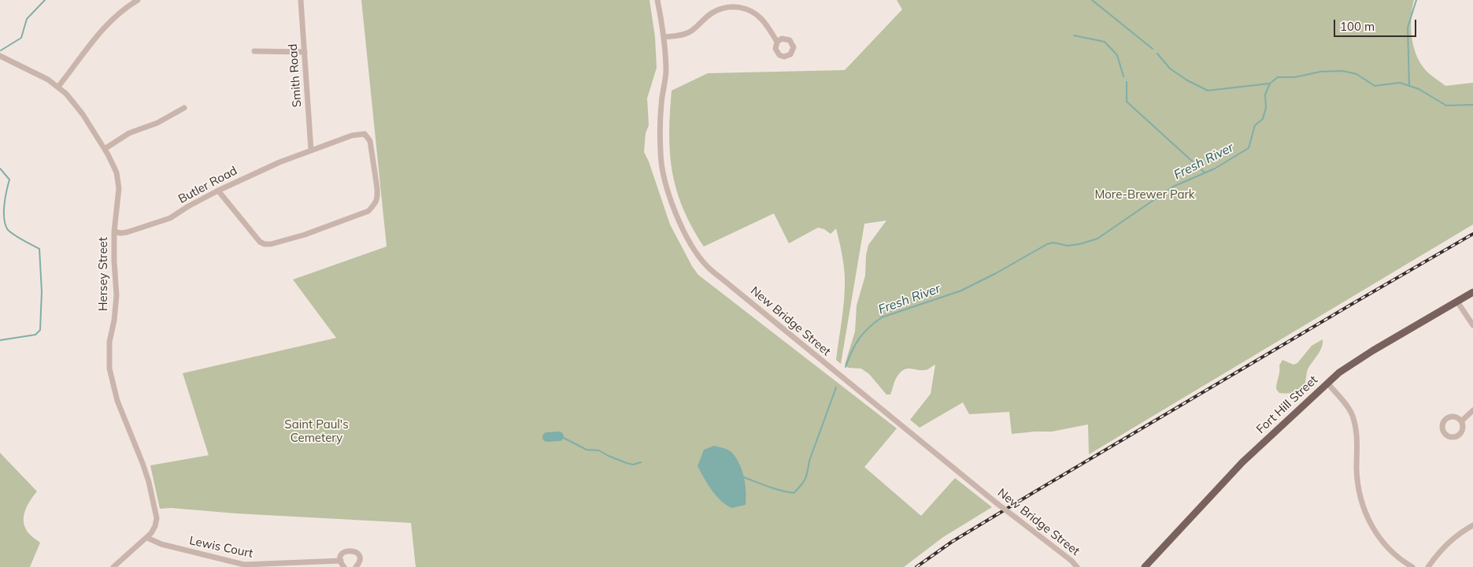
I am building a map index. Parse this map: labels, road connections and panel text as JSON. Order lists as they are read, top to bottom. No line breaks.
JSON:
{"streets":{"main road":["Fort Hill Street"],"street":["Smith Road","Butler Road","Hersey Street","New Bridge Street","Lewis Court"]},"crossings":[["Smith Road","Butler Road"],["Butler Road","Hersey Street"],["Hersey Street","Lewis Court"]],"water":["Fresh River"],"parks":["More-Brewer Park","Saint Paul's Cemetery"],"scale_bar":"100 m"}
